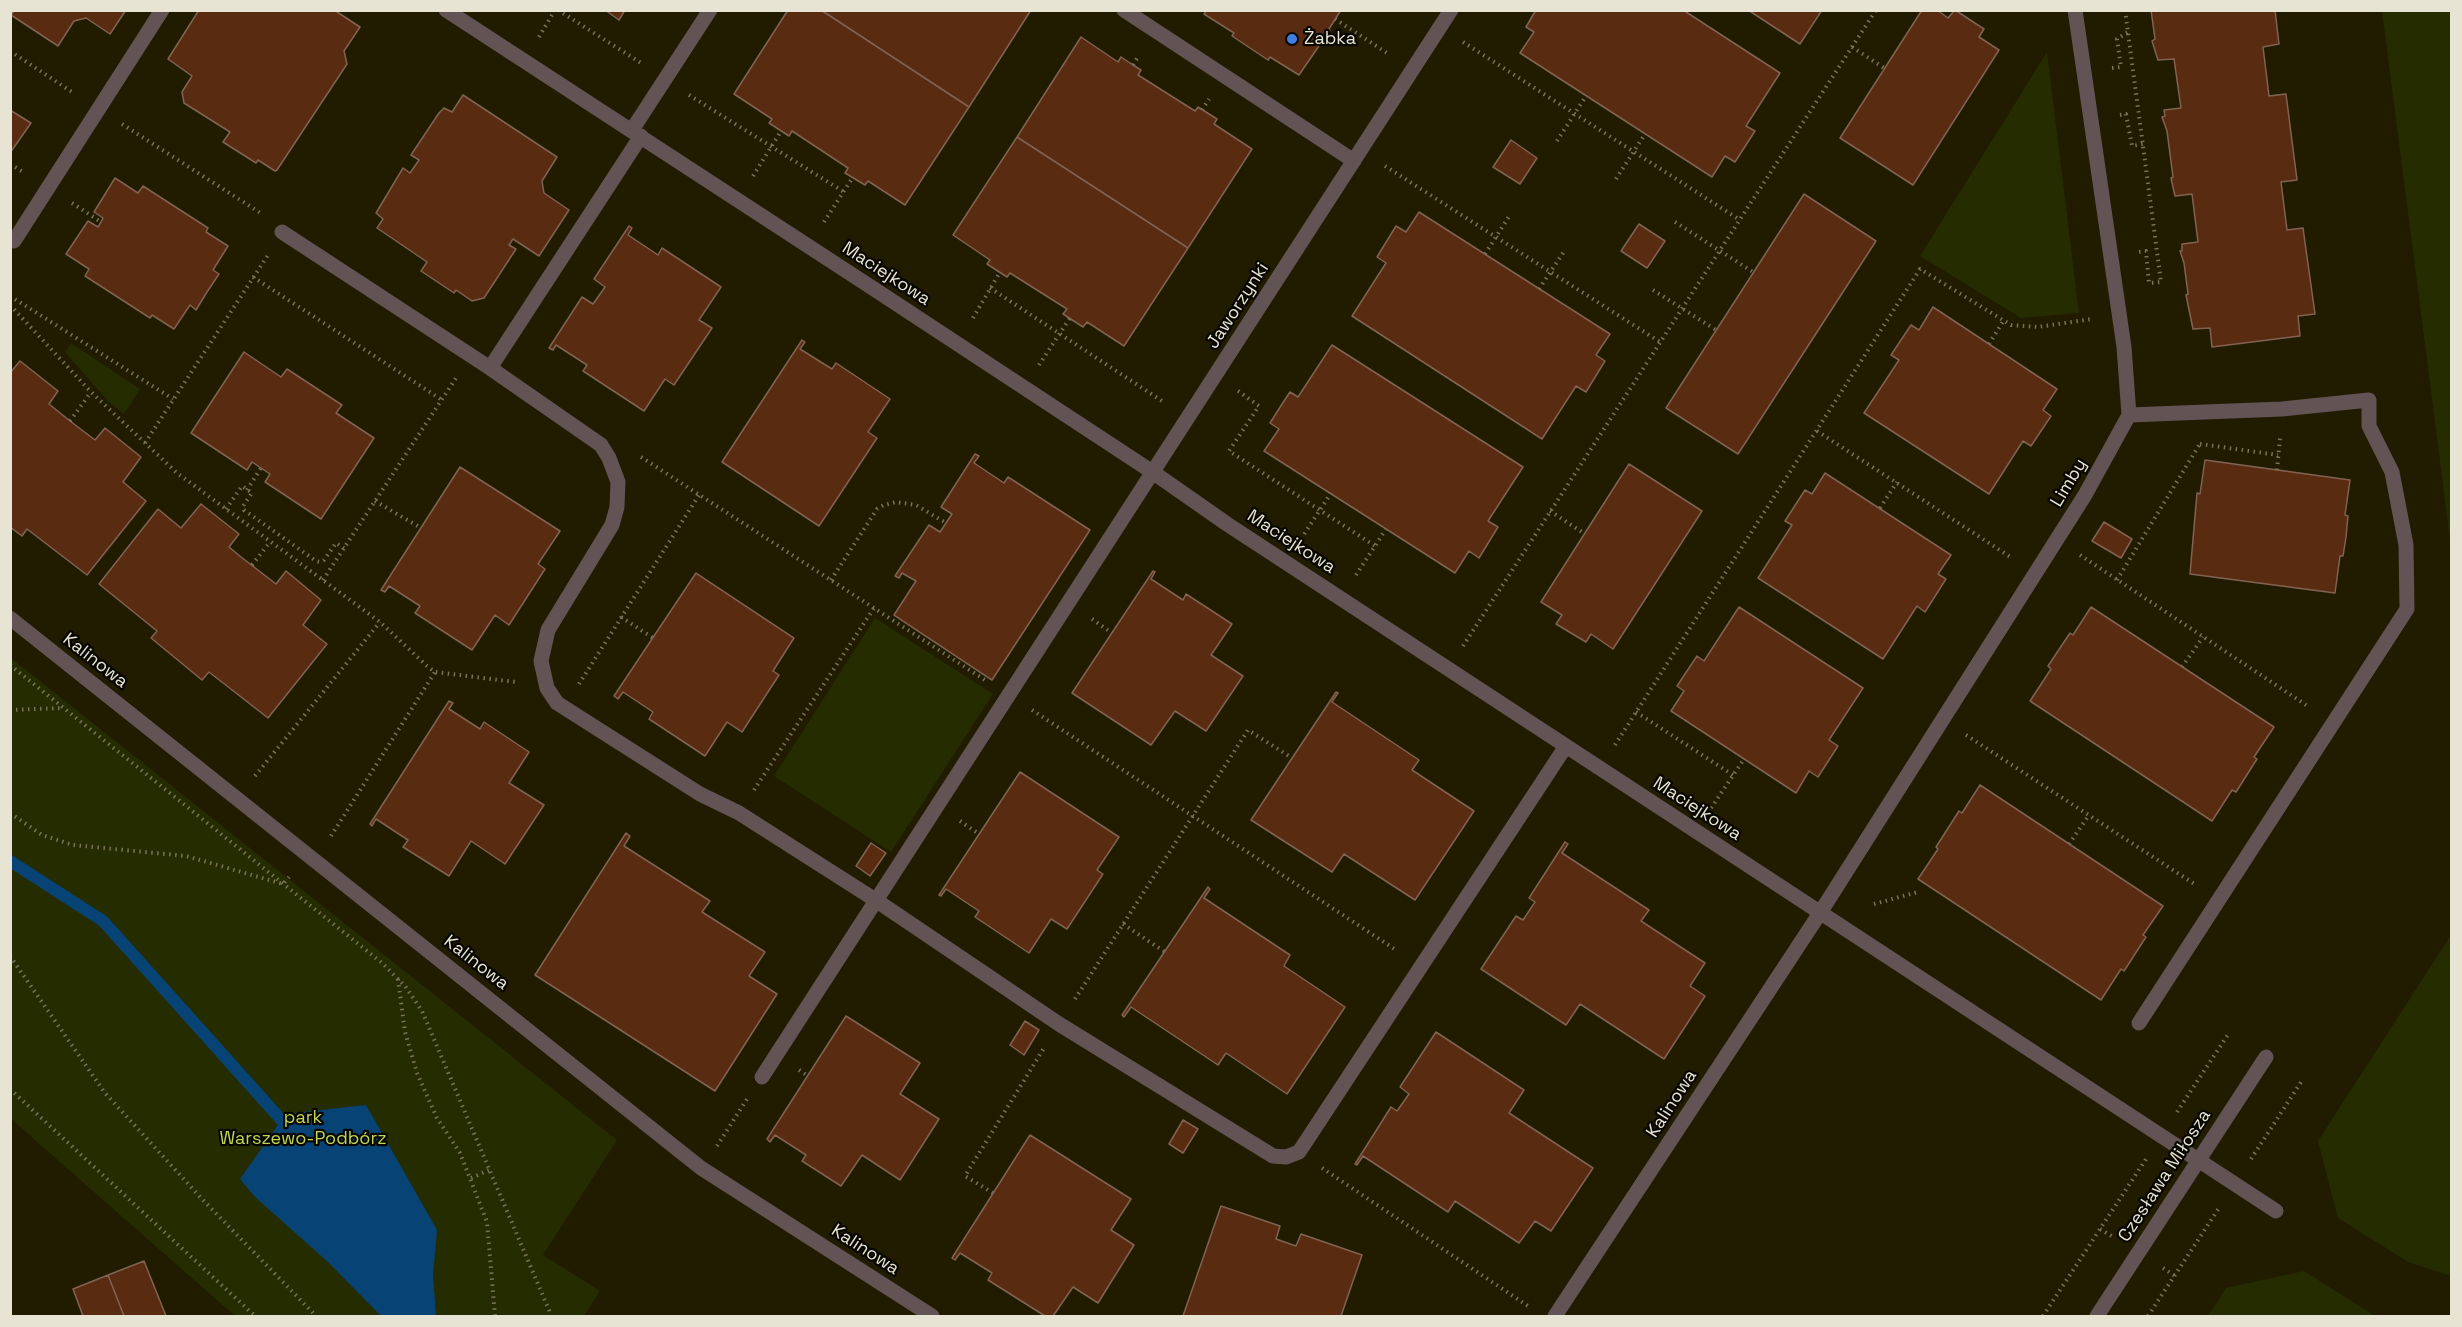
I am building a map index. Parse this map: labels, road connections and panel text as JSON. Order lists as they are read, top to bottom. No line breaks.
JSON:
{"streets":{"street":["Maciejkowa","Jaworzynki","Limby","Kalinowa","Czesława Miłosza"]},"crossings":[["Maciejkowa","Jaworzynki"],["Maciejkowa","Limby"],["Maciejkowa","Kalinowa"],["Maciejkowa","Czesława Miłosza"],["Limby","Kalinowa"]],"parks":["park Warszewo-Podbórz"],"places":["Żabka"]}
